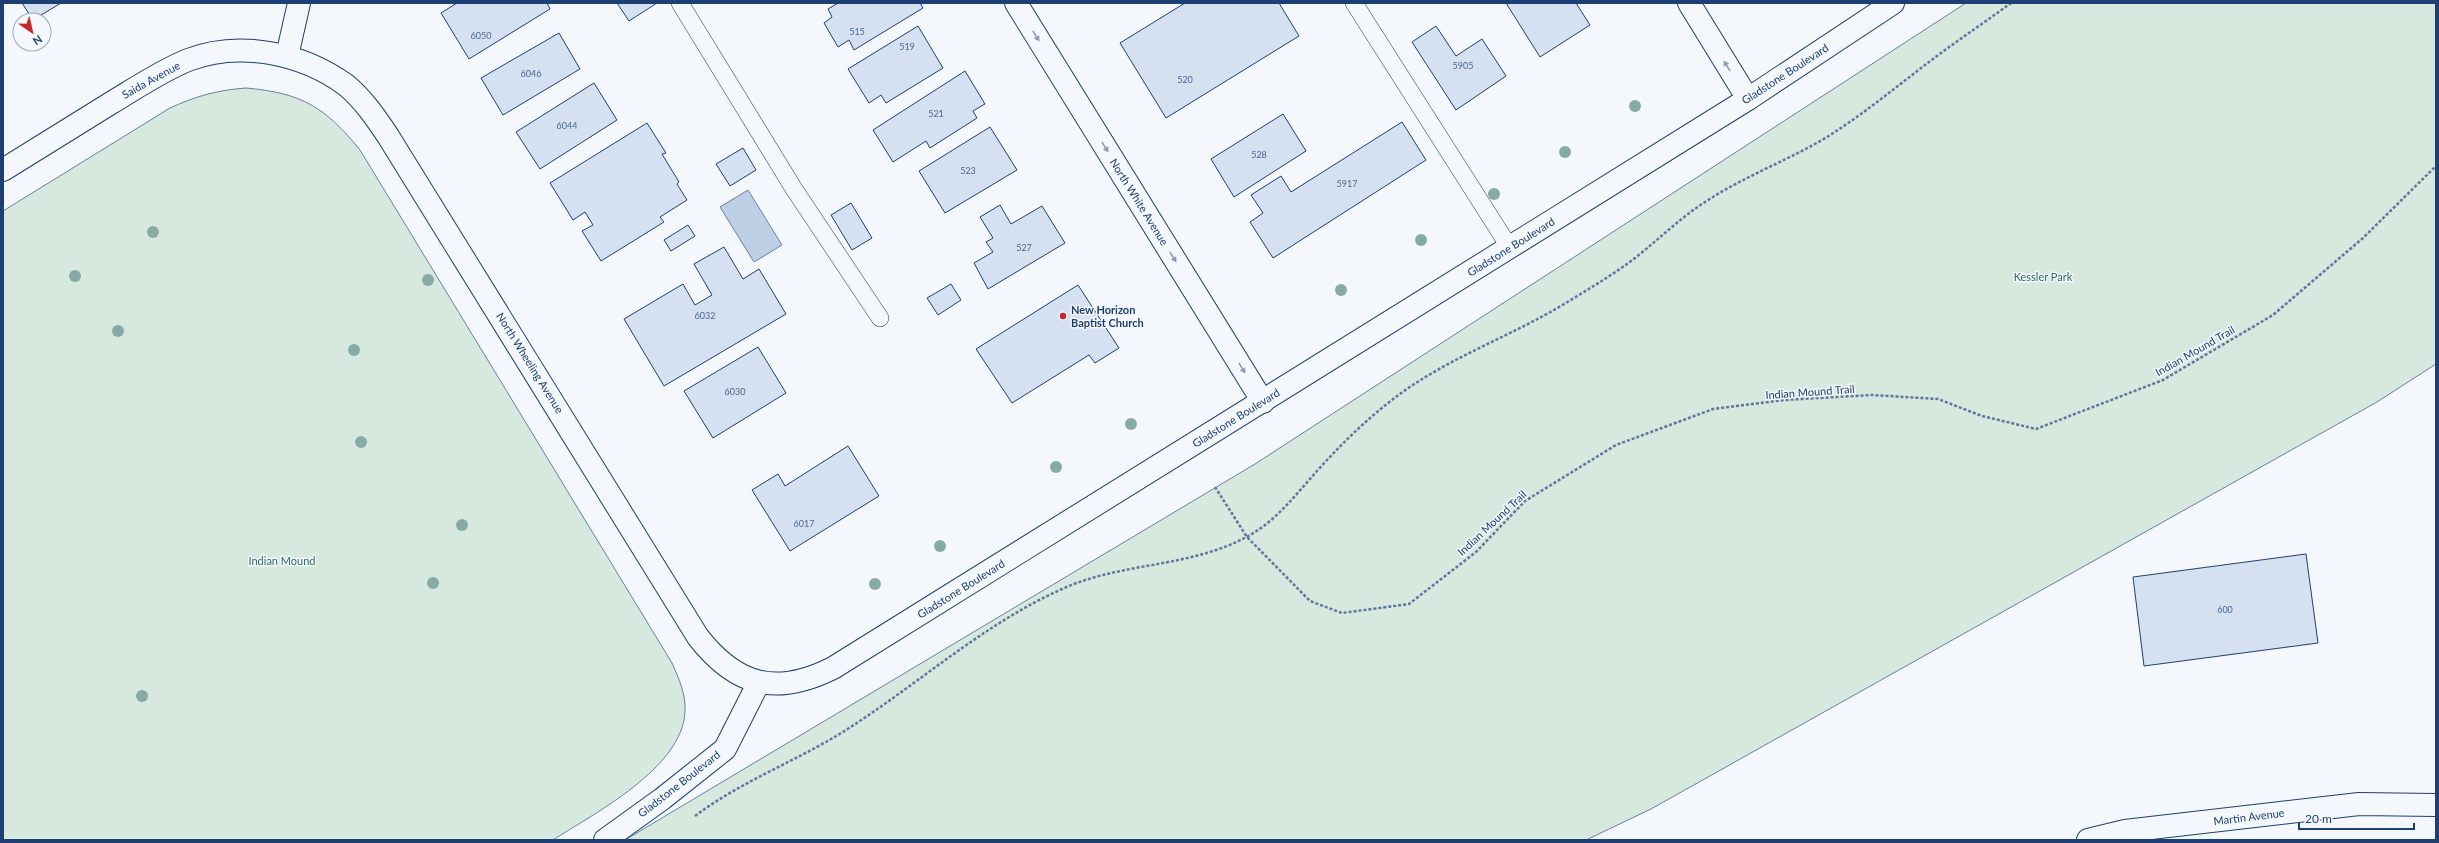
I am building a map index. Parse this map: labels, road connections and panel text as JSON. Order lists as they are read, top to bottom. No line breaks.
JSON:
{"streets":{"street":["Gladstone Boulevard","Saida Avenue","North White Avenue","North Wheeling Avenue","Martin Avenue"],"path":["Indian Mound Trail"]},"crossings":[["Gladstone Boulevard","North White Avenue"],["Gladstone Boulevard","North Wheeling Avenue"],["Saida Avenue","North Wheeling Avenue"]],"one_way":["North White Avenue"],"parks":["Kessler Park","Indian Mound"],"places":["New Horizon Baptist Church"],"house_numbers":["515","6050","519","5905","6046","520","521","6044","528","523","5917","527","6032","6030","6017","600"],"scale_bar":"20 m","north":"bottom right"}
